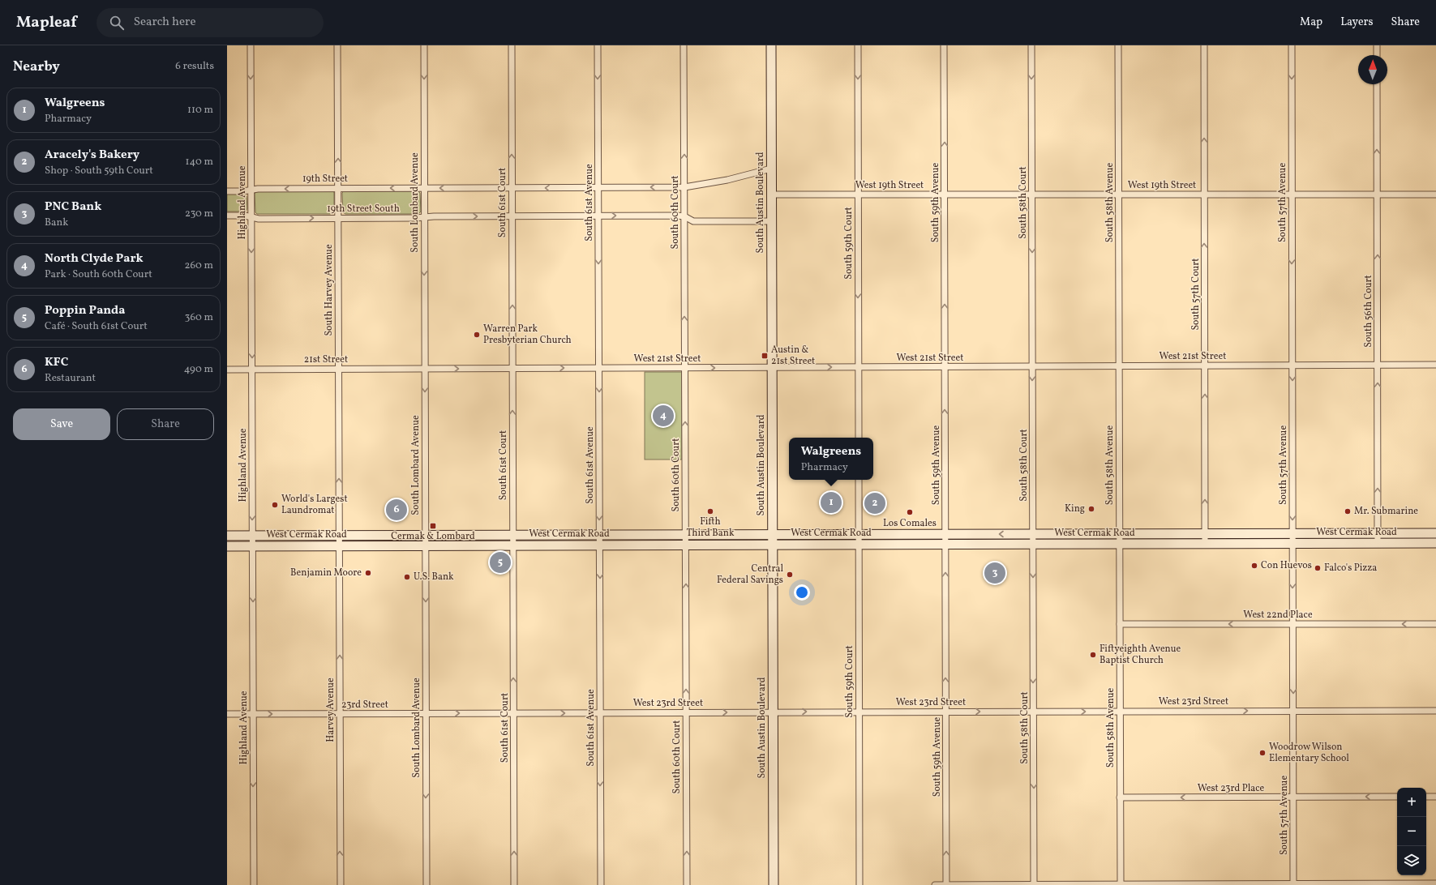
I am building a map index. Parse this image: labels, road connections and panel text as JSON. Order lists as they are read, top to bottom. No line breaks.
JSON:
{"streets":{"main road":["South Austin Boulevard","West Cermak Road"],"street":["19th Street","West 19th Street","Highland Avenue","South Lombard Avenue","South 61st Court","South 61st Avenue","South 59th Avenue","South 58th Court","South 58th Avenue","South 57th Avenue","19th Street South","South 60th Court","South 59th Court","South Harvey Avenue","South 57th Court","South 56th Court","West 21st Street","21st Street","West 22nd Place","West 23rd Street","23rd Street","Harvey Avenue","West 23rd Place"]},"crossings":[["19th Street","Highland Avenue"],["19th Street","South Lombard Avenue"],["19th Street","South Harvey Avenue"],["West 19th Street","South Austin Boulevard"],["West 19th Street","South 59th Avenue"],["West 19th Street","South 58th Court"],["West 19th Street","South 58th Avenue"],["West 19th Street","South 57th Avenue"],["West 19th Street","South 59th Court"],["West 19th Street","South 57th Court"],["West 19th Street","South 56th Court"],["Highland Avenue","19th Street South"],["Highland Avenue","21st Street"],["Highland Avenue","West Cermak Road"],["Highland Avenue","23rd Street"],["South Lombard Avenue","19th Street South"],["South Lombard Avenue","West 21st Street"],["South Lombard Avenue","21st Street"],["South Lombard Avenue","West Cermak Road"],["South Lombard Avenue","West 23rd Street"],["South Lombard Avenue","23rd Street"],["South 61st Court","19th Street South"],["South 61st Court","West 21st Street"],["South 61st Court","West Cermak Road"],["South 61st Court","West 23rd Street"],["South 61st Avenue","19th Street South"],["South 61st Avenue","West 21st Street"],["South 61st Avenue","West Cermak Road"],["South 61st Avenue","West 23rd Street"],["South Austin Boulevard","19th Street South"],["South Austin Boulevard","West 21st Street"],["South Austin Boulevard","West Cermak Road"],["South Austin Boulevard","West 23rd Street"],["South 59th Avenue","West 21st Street"],["South 59th Avenue","West Cermak Road"],["South 59th Avenue","West 23rd Street"],["South 58th Court","West 21st Street"],["South 58th Court","West Cermak Road"],["South 58th Court","West 23rd Street"],["South 58th Avenue","West 21st Street"],["South 58th Avenue","West Cermak Road"],["South 58th Avenue","West 22nd Place"],["South 58th Avenue","West 23rd Street"],["South 58th Avenue","West 23rd Place"],["South 57th Avenue","West 21st Street"],["South 57th Avenue","West Cermak Road"],["South 57th Avenue","West 22nd Place"],["South 57th Avenue","West 23rd Street"],["South 57th Avenue","West 23rd Place"],["19th Street South","South 60th Court"],["19th Street South","South Harvey Avenue"],["South 60th Court","West 21st Street"],["South 60th Court","West Cermak Road"],["South 60th Court","West 23rd Street"],["South 59th Court","West 21st Street"],["South 59th Court","West Cermak Road"],["South 59th Court","West 23rd Street"],["South Harvey Avenue","21st Street"],["South Harvey Avenue","West Cermak Road"],["South Harvey Avenue","Harvey Avenue"],["South 57th Court","West 21st Street"],["South 57th Court","West Cermak Road"],["South 56th Court","West 21st Street"],["South 56th Court","West Cermak Road"],["West 21st Street","21st Street"],["West Cermak Road","Harvey Avenue"],["West 23rd Street","23rd Street"],["23rd Street","Harvey Avenue"]],"one_way":["19th Street","Highland Avenue","South Lombard Avenue","South 61st Court","South 61st Avenue","South 59th Avenue","South 58th Court","South 57th Avenue","South 60th Court","South 59th Court","South Harvey Avenue","South 57th Court","South 56th Court","West 22nd Place","West 23rd Street","23rd Street","Harvey Avenue","West 23rd Place"],"places":{"other":["Warren Park Presbyterian Church","World's Largest Laundromat","King","Fifth Third Bank","Mr. Submarine","Los Comales","Con Huevos","Falco's Pizza","Benjamin Moore","Central Federal Savings","U.S. Bank","Fiftyeighth Avenue Baptist Church","Woodrow Wilson Elementary School"],"transit":["Austin & 21st Street","Cermak & Lombard"]},"north":"top","page":{"header":"Mapleaf","search":"Search here","nav":["Map","Layers","Share"],"heading":["Nearby","6 results"],"list":[{"mark":"1","name":"Walgreens","note":"Pharmacy","value":"110 m"},{"mark":"2","name":"Aracely's Bakery","note":"Shop · South 59th Court","value":"140 m"},{"mark":"3","name":"PNC Bank","note":"Bank","value":"230 m"},{"mark":"4","name":"North Clyde Park","note":"Park · South 60th Court","value":"260 m"},{"mark":"5","name":"Poppin Panda","note":"Café · South 61st Court","value":"360 m"},{"mark":"6","name":"KFC","note":"Restaurant","value":"490 m"}],"buttons":["Save","Share"],"pins":["4","1","2","6","5","3"],"popup":["Walgreens","Pharmacy"],"map_buttons":["+","−"]}}
